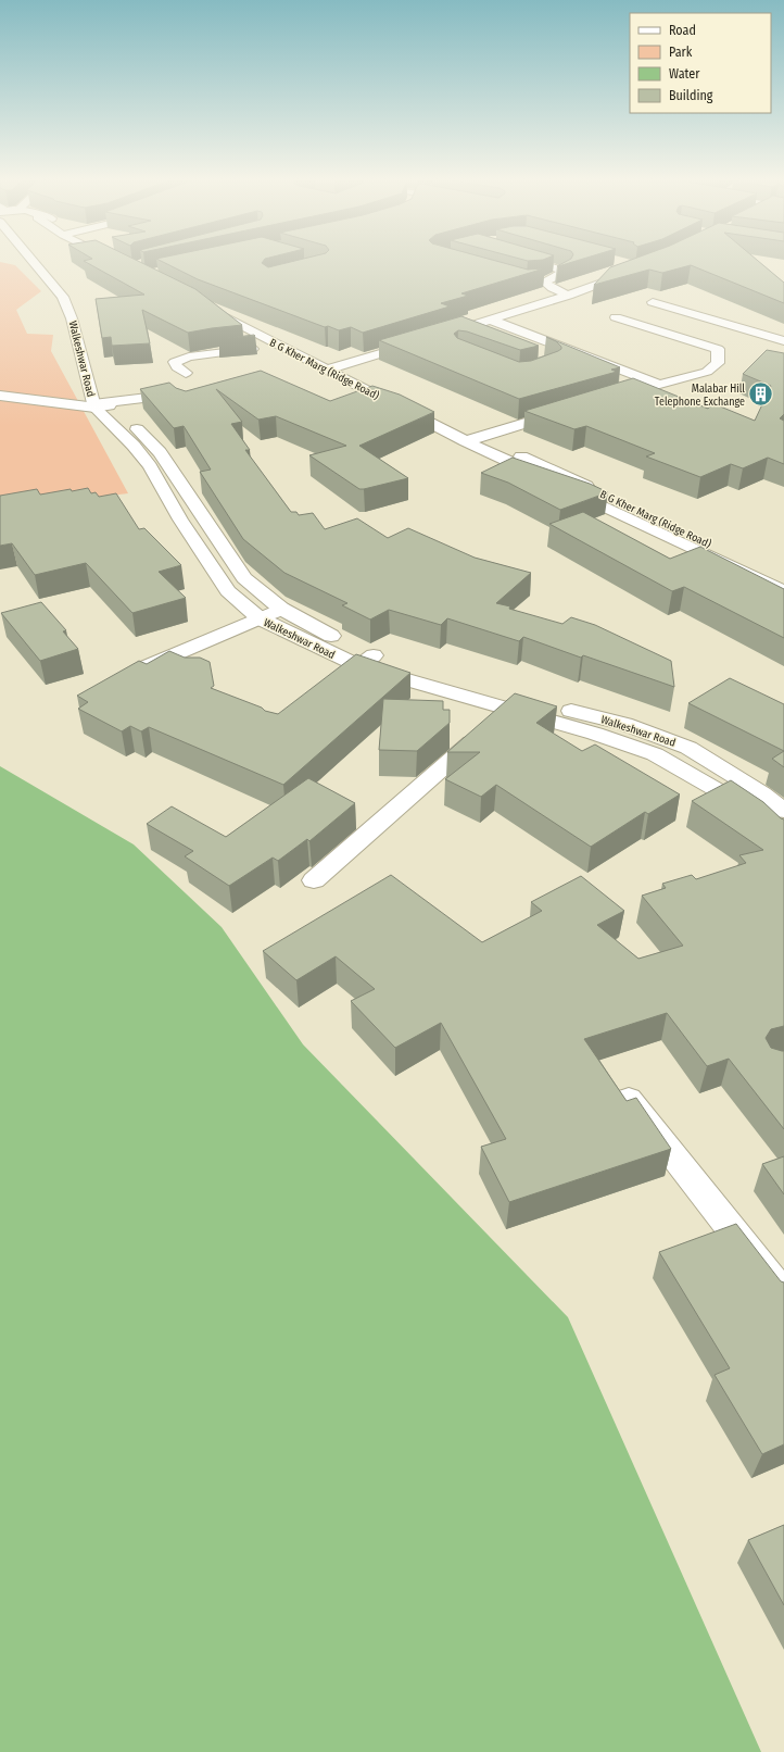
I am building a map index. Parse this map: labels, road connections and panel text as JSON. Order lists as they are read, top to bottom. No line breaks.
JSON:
{"streets":{"main road":["Walkeshwar Road","B G Kher Marg (Ridge Road)"]},"places":{"building":["Malabar Hill Telephone Exchange"]},"legend":["Road","Park","Water","Building"]}
